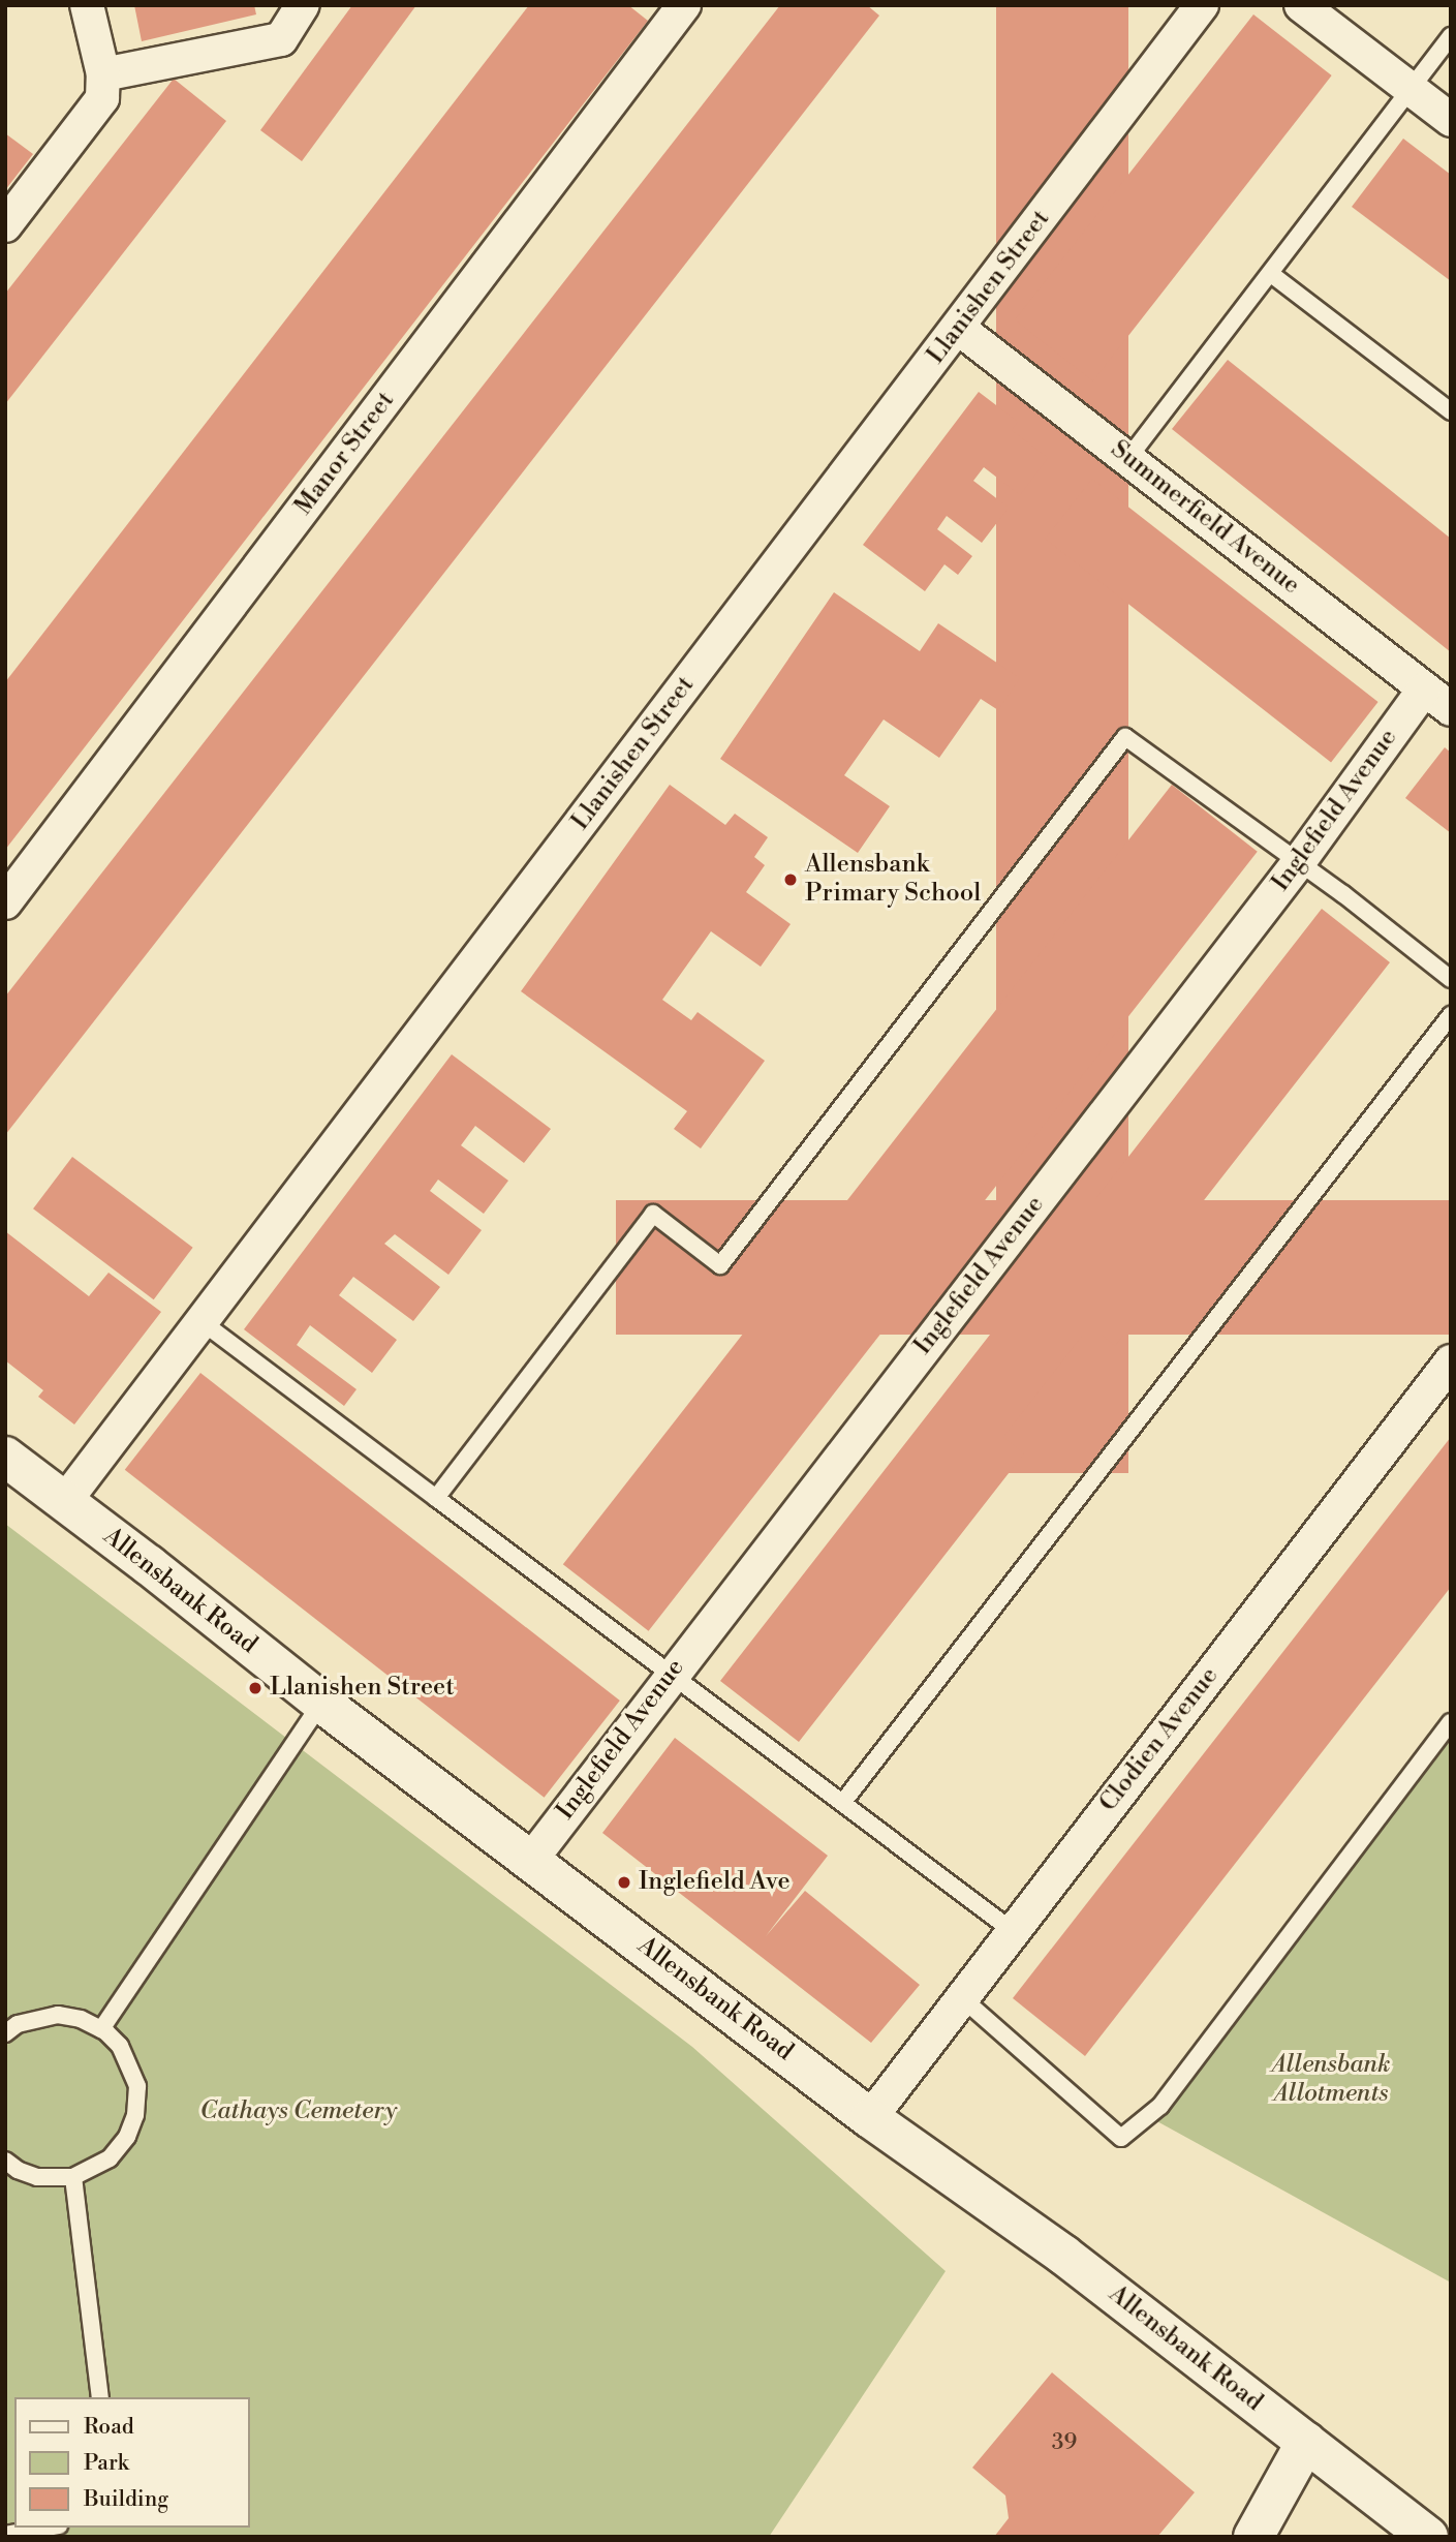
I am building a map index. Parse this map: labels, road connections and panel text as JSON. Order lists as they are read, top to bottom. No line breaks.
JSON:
{"streets":{"street":["Llanishen Street","Manor Street","Summerfield Avenue","Inglefield Avenue","Allensbank Road","Clodien Avenue"]},"crossings":[["Llanishen Street","Summerfield Avenue"],["Llanishen Street","Allensbank Road"],["Summerfield Avenue","Inglefield Avenue"],["Inglefield Avenue","Allensbank Road"],["Allensbank Road","Clodien Avenue"]],"parks":["Allensbank Allotments","Cathays Cemetery"],"places":["Allensbank Primary School","Llanishen Street","Inglefield Ave"],"house_numbers":["39"],"legend":["Road","Park","Building"]}
